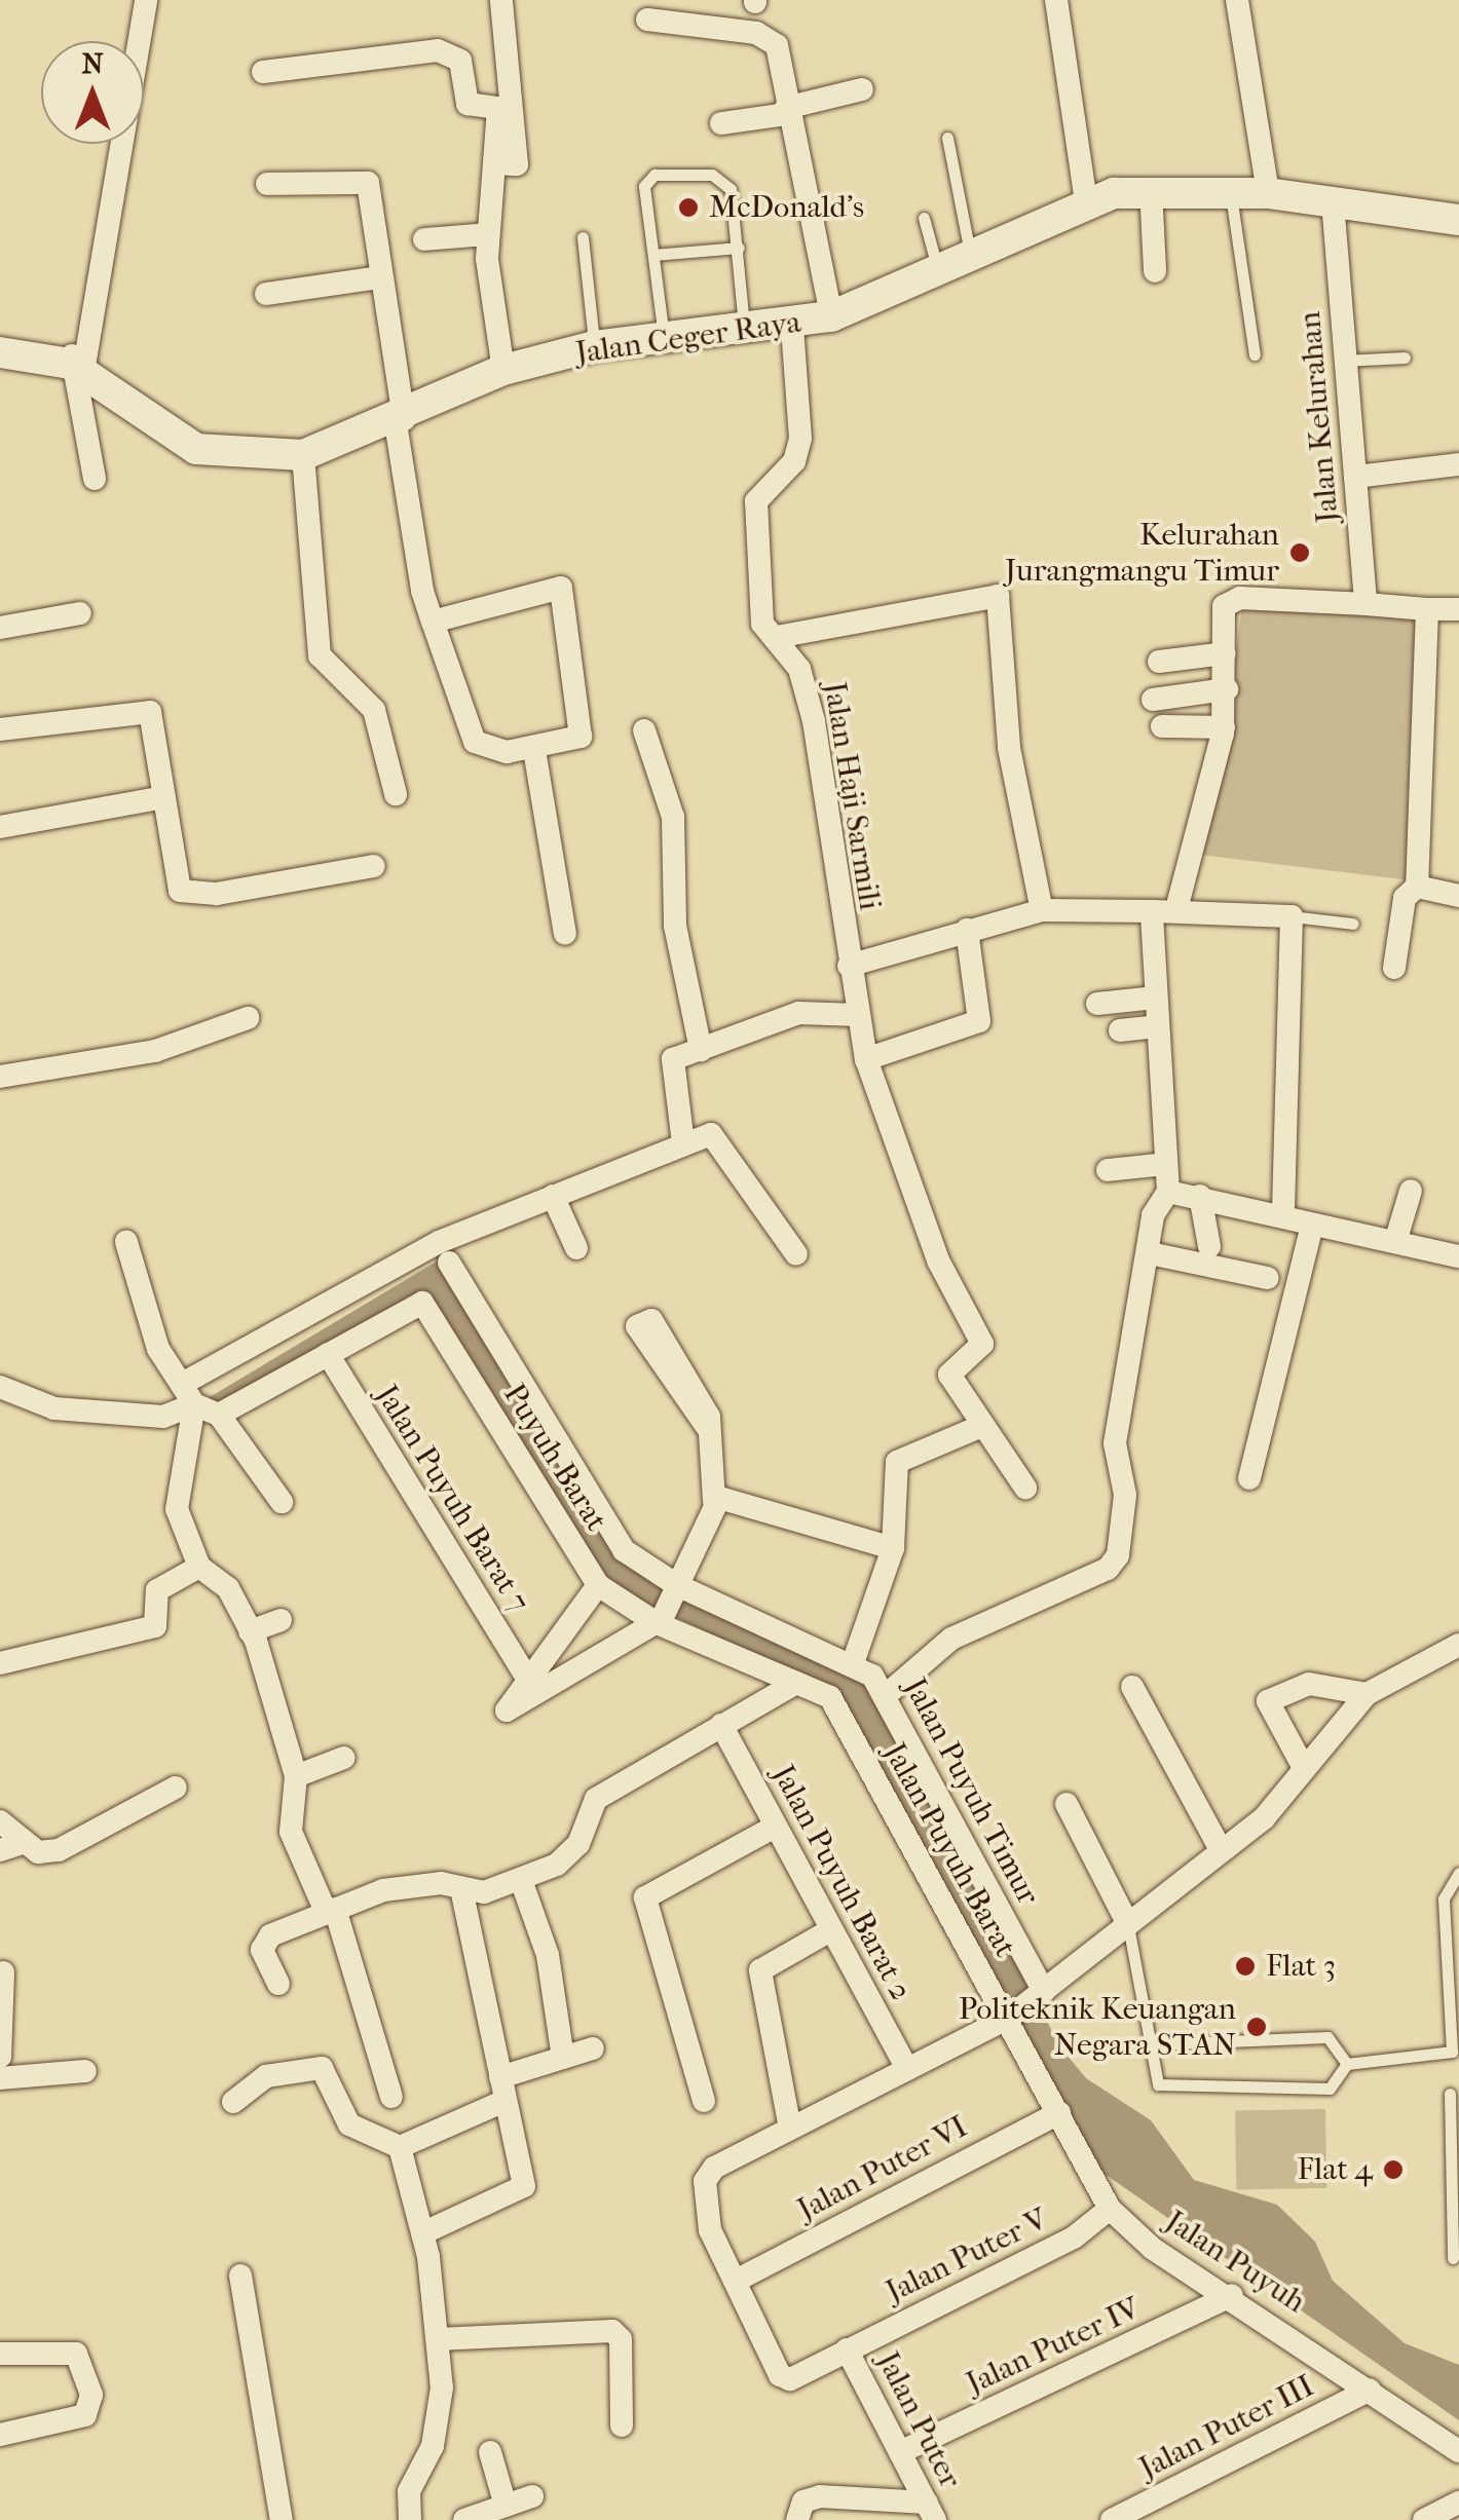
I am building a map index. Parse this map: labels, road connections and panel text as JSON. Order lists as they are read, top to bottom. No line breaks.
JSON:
{"streets":{"main road":["Jalan Ceger Raya"],"street":["Jalan Kelurahan","Jalan Haji Sarmili","Puyuh Barat","Jalan Puyuh Barat 7","Jalan Puyuh Timur","Jalan Puyuh Barat","Jalan Puyuh Barat 2","Jalan Puter VI","Jalan Puter V","Jalan Puyuh","Jalan Puter IV","Jalan Puter","Jalan Puter III"]},"crossings":[["Jalan Ceger Raya","Jalan Kelurahan"],["Jalan Ceger Raya","Jalan Haji Sarmili"],["Puyuh Barat","Jalan Puyuh Barat 7"],["Puyuh Barat","Jalan Puyuh Barat"],["Jalan Puyuh Barat","Jalan Puyuh"],["Jalan Puter VI","Jalan Puter V"],["Jalan Puter VI","Jalan Puyuh"],["Jalan Puter V","Jalan Puyuh"],["Jalan Puter V","Jalan Puter"],["Jalan Puyuh","Jalan Puter IV"],["Jalan Puyuh","Jalan Puter III"],["Jalan Puter IV","Jalan Puter"]],"places":["McDonald's","Kelurahan Jurangmangu Timur","Flat 3","Politeknik Keuangan Negara STAN","Flat 4"],"north":"top"}
